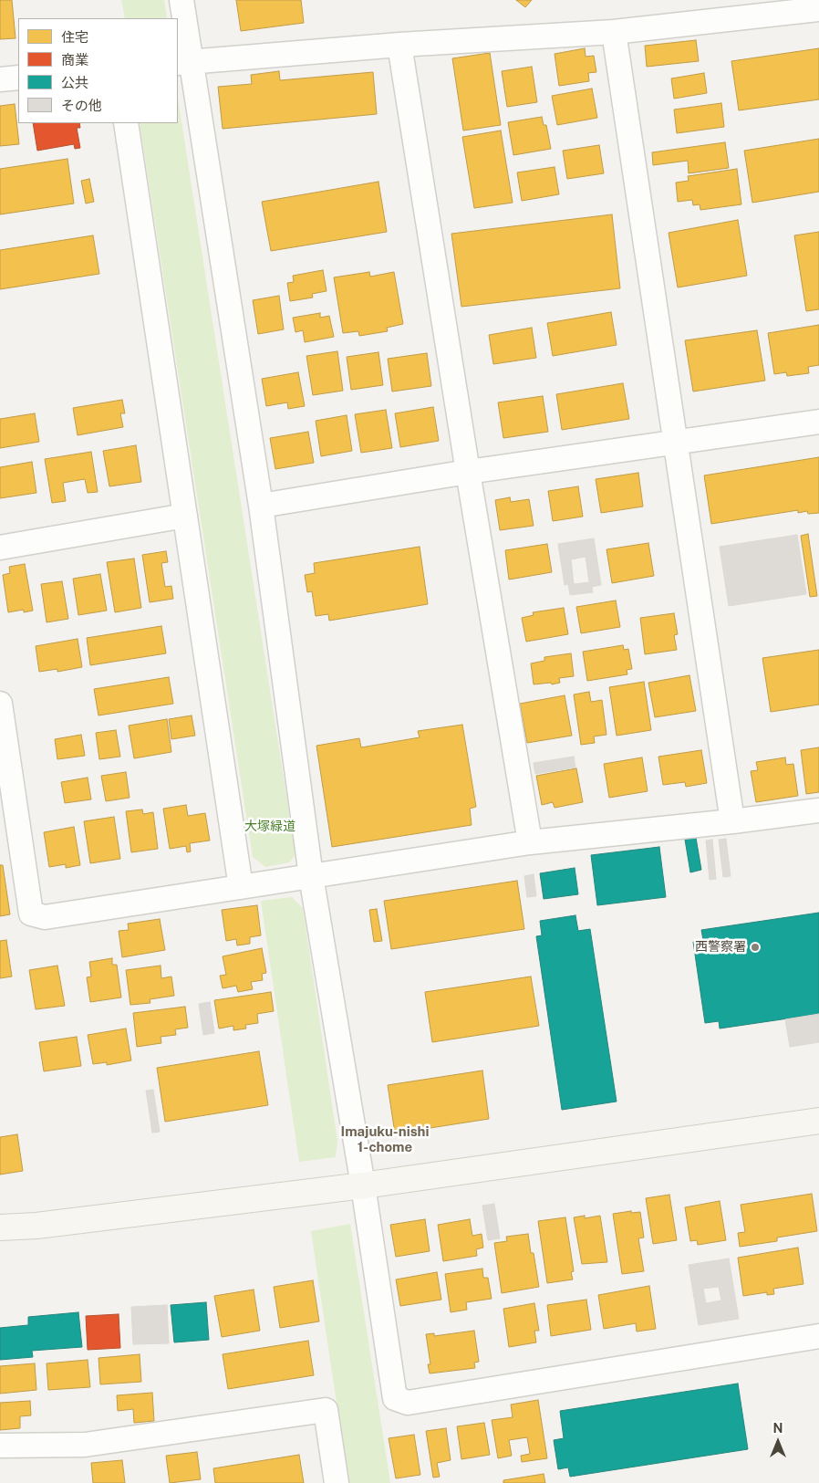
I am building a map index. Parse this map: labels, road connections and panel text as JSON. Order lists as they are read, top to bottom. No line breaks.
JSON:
{"districts":["Imajuku-nishi 1-chome"],"parks":["大塚緑道"],"places":["西警察署"],"legend":["住宅","商業","公共","その他"],"north":"top"}
